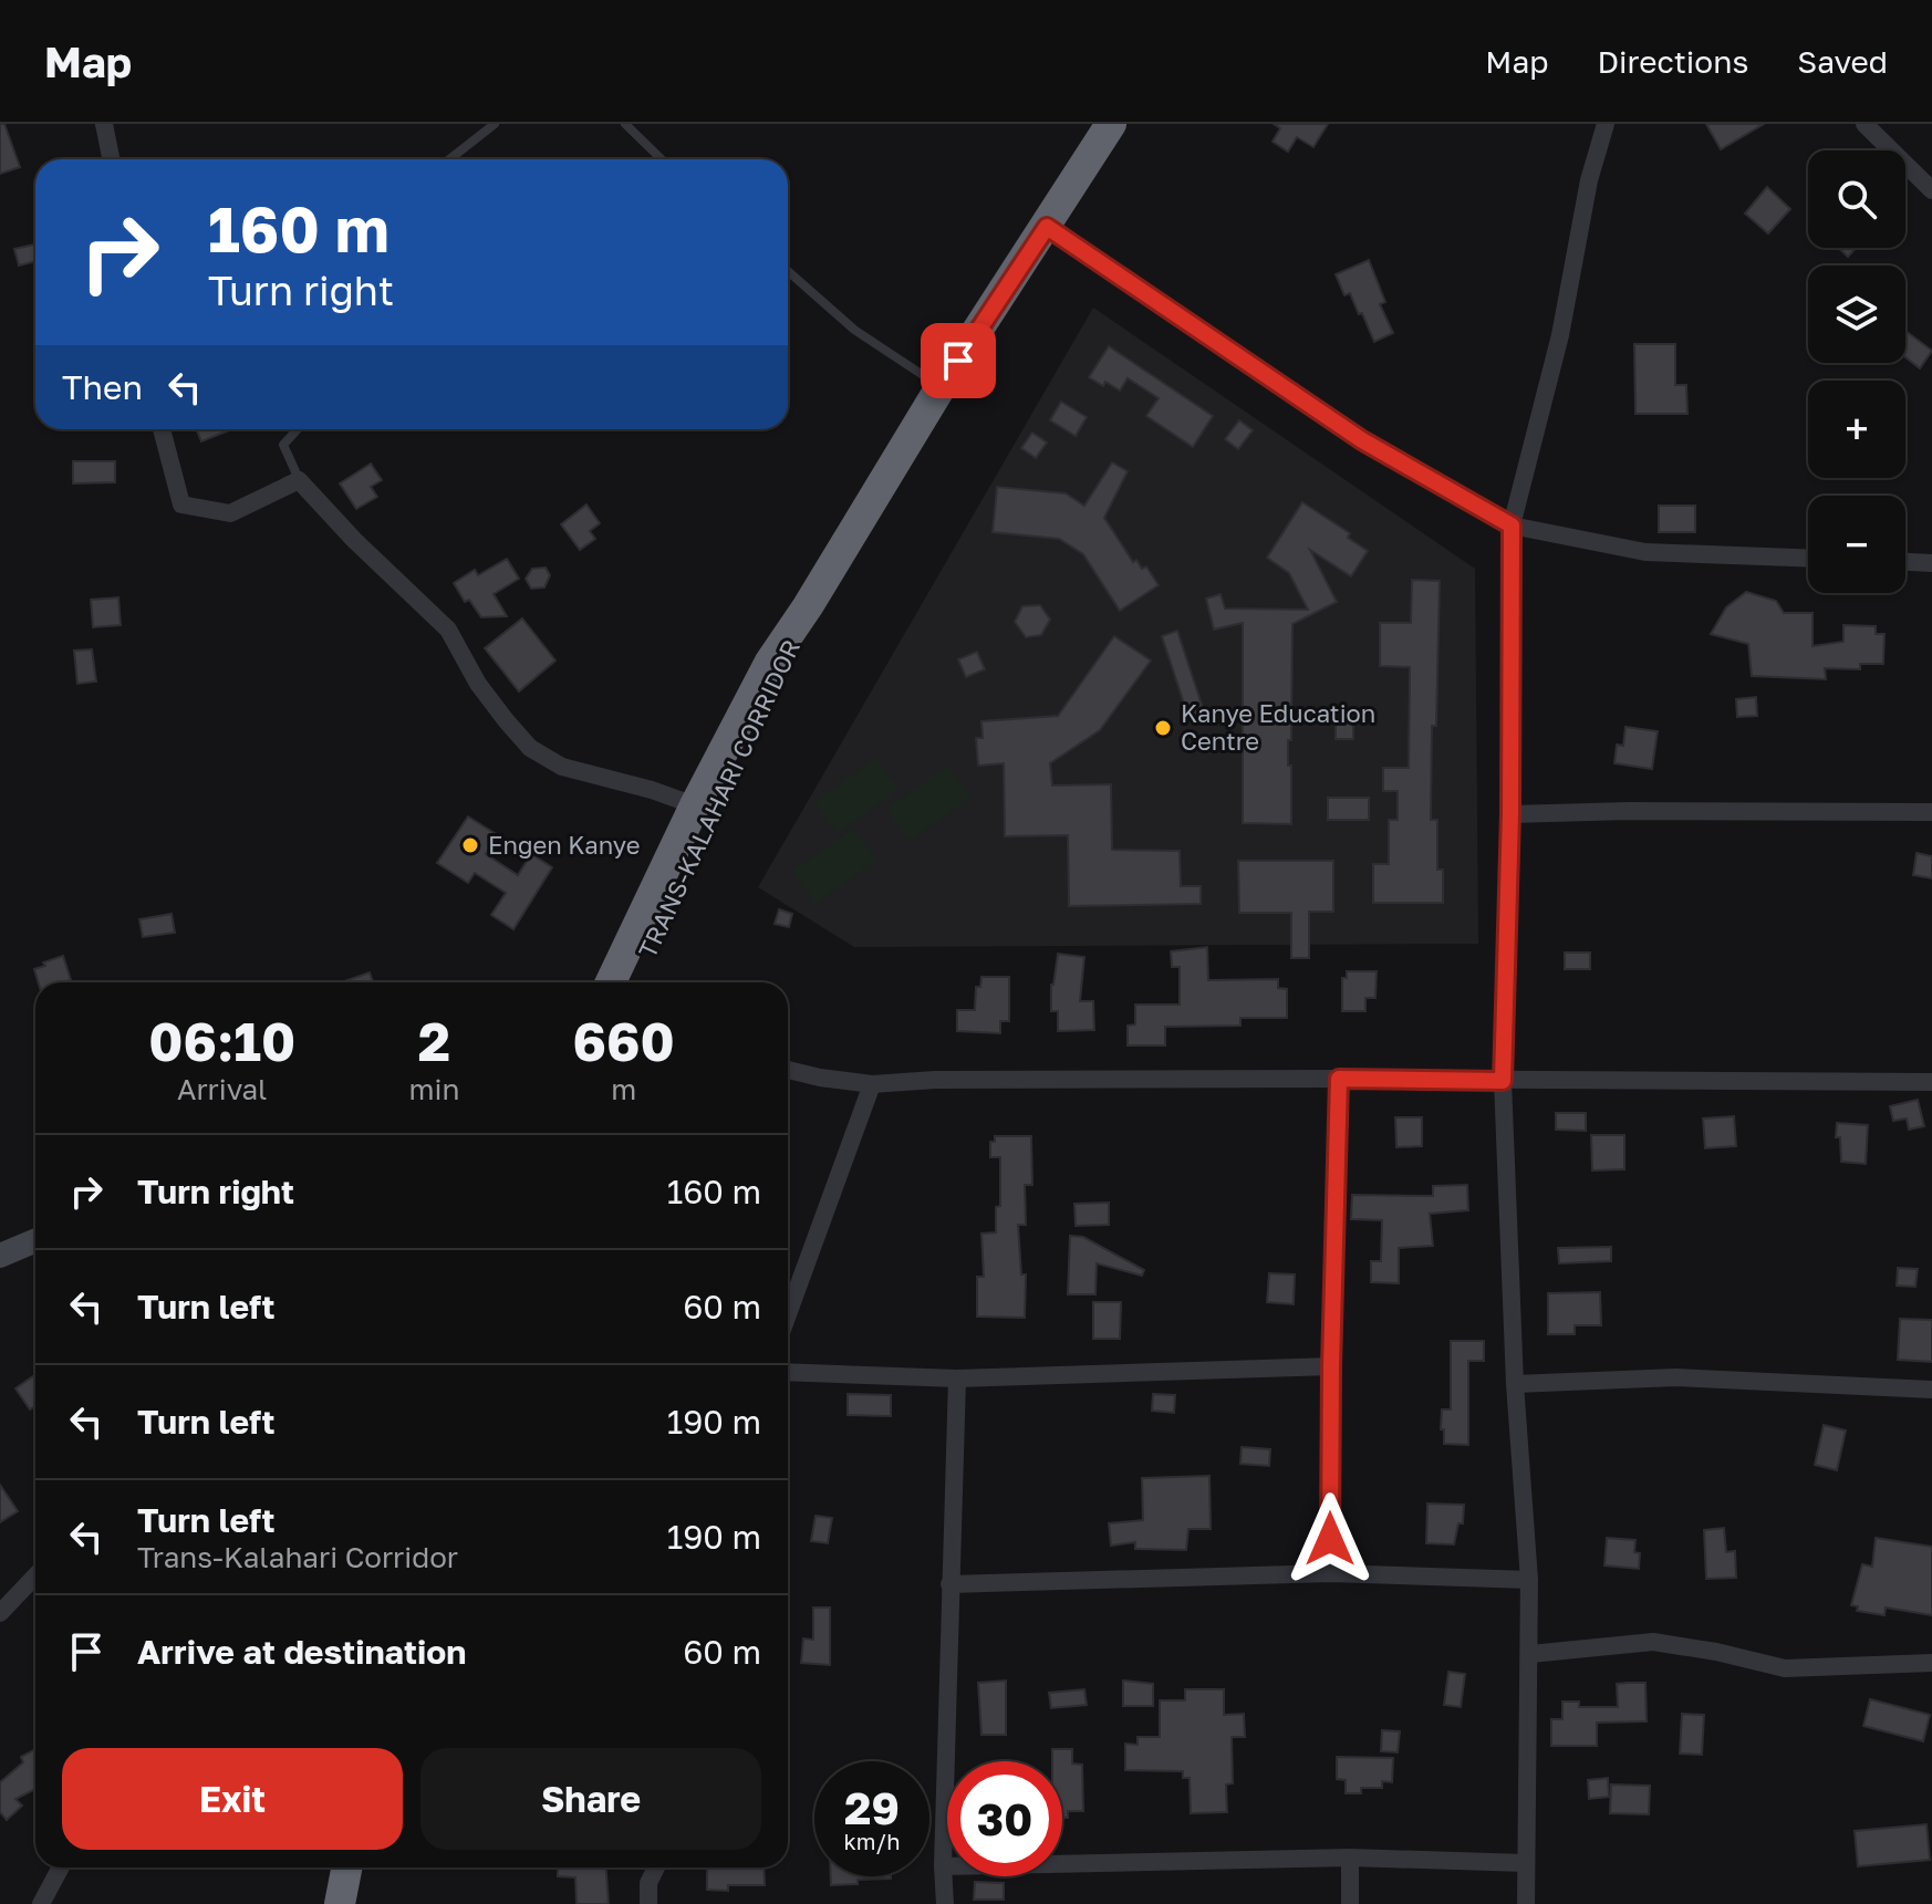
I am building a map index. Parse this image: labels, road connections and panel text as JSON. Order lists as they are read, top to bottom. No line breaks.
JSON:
{"streets":{"highway":["TRANS-KALAHARI CORRIDOR"]},"places":["Kanye Education Centre","Engen Kanye"],"page":{"header":"Map","nav":["Map","Directions","Saved"],"map_buttons":["+","−"],"turn":["160 m","Turn right"],"then":"Then","eta":["06:10","Arrival","2","min","660","m"],"list":[{"name":"Turn right","value":"160 m"},{"name":"Turn left","value":"60 m"},{"name":"Turn left","value":"190 m"},{"name":"Turn left","note":"Trans-Kalahari Corridor","value":"190 m"},{"name":"Arrive at destination","value":"60 m"}],"buttons":["Exit","Share"],"speed":"29 km/h","limit":"30"}}
